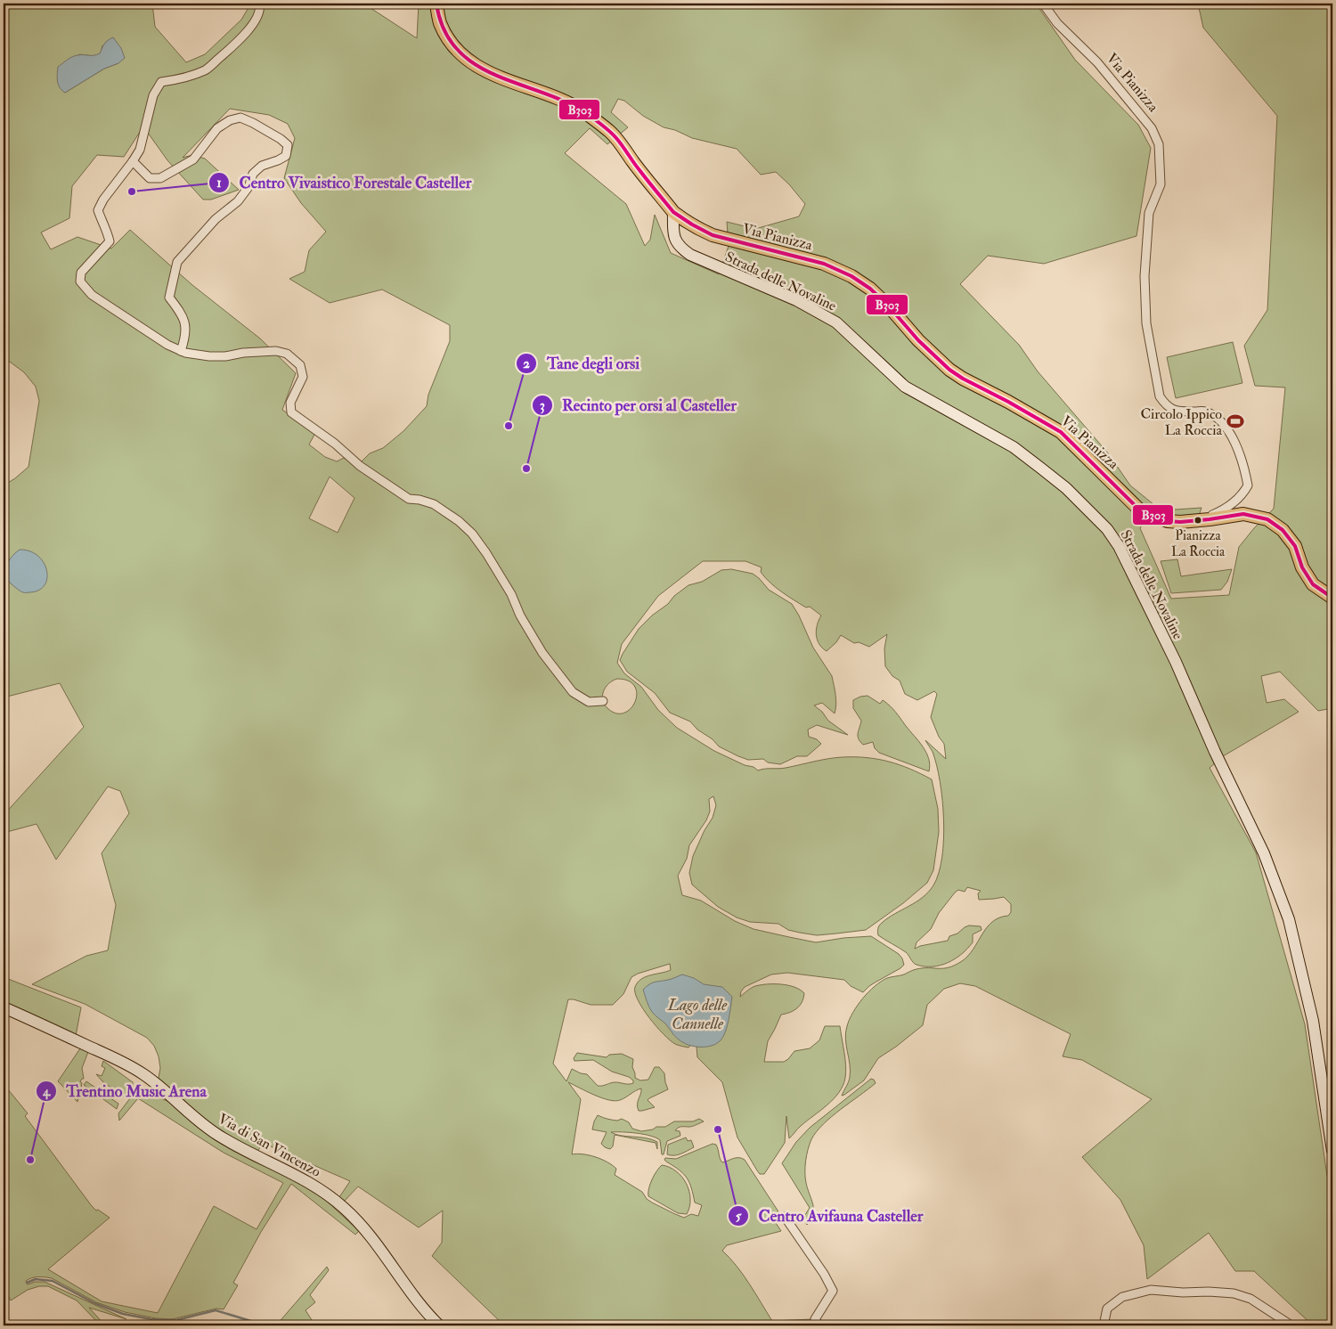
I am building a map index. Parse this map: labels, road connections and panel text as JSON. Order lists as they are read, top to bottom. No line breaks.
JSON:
{"streets":{"main road":["Via Pianizza"],"street":["Strada delle Novaline","Via di San Vincenzo"]},"crossings":[["Via Pianizza","Strada delle Novaline"]],"water":["Lago delle Cannelle"],"places":{"other":["Centro Vivaistico Forestale Casteller","Tane degli orsi","Recinto per orsi al Casteller","Pianizza La Roccia","Centro Avifauna Casteller","Trentino Music Arena"],"sports":["Circolo Ippico La Roccia"]},"lines":["transit line B303"]}
